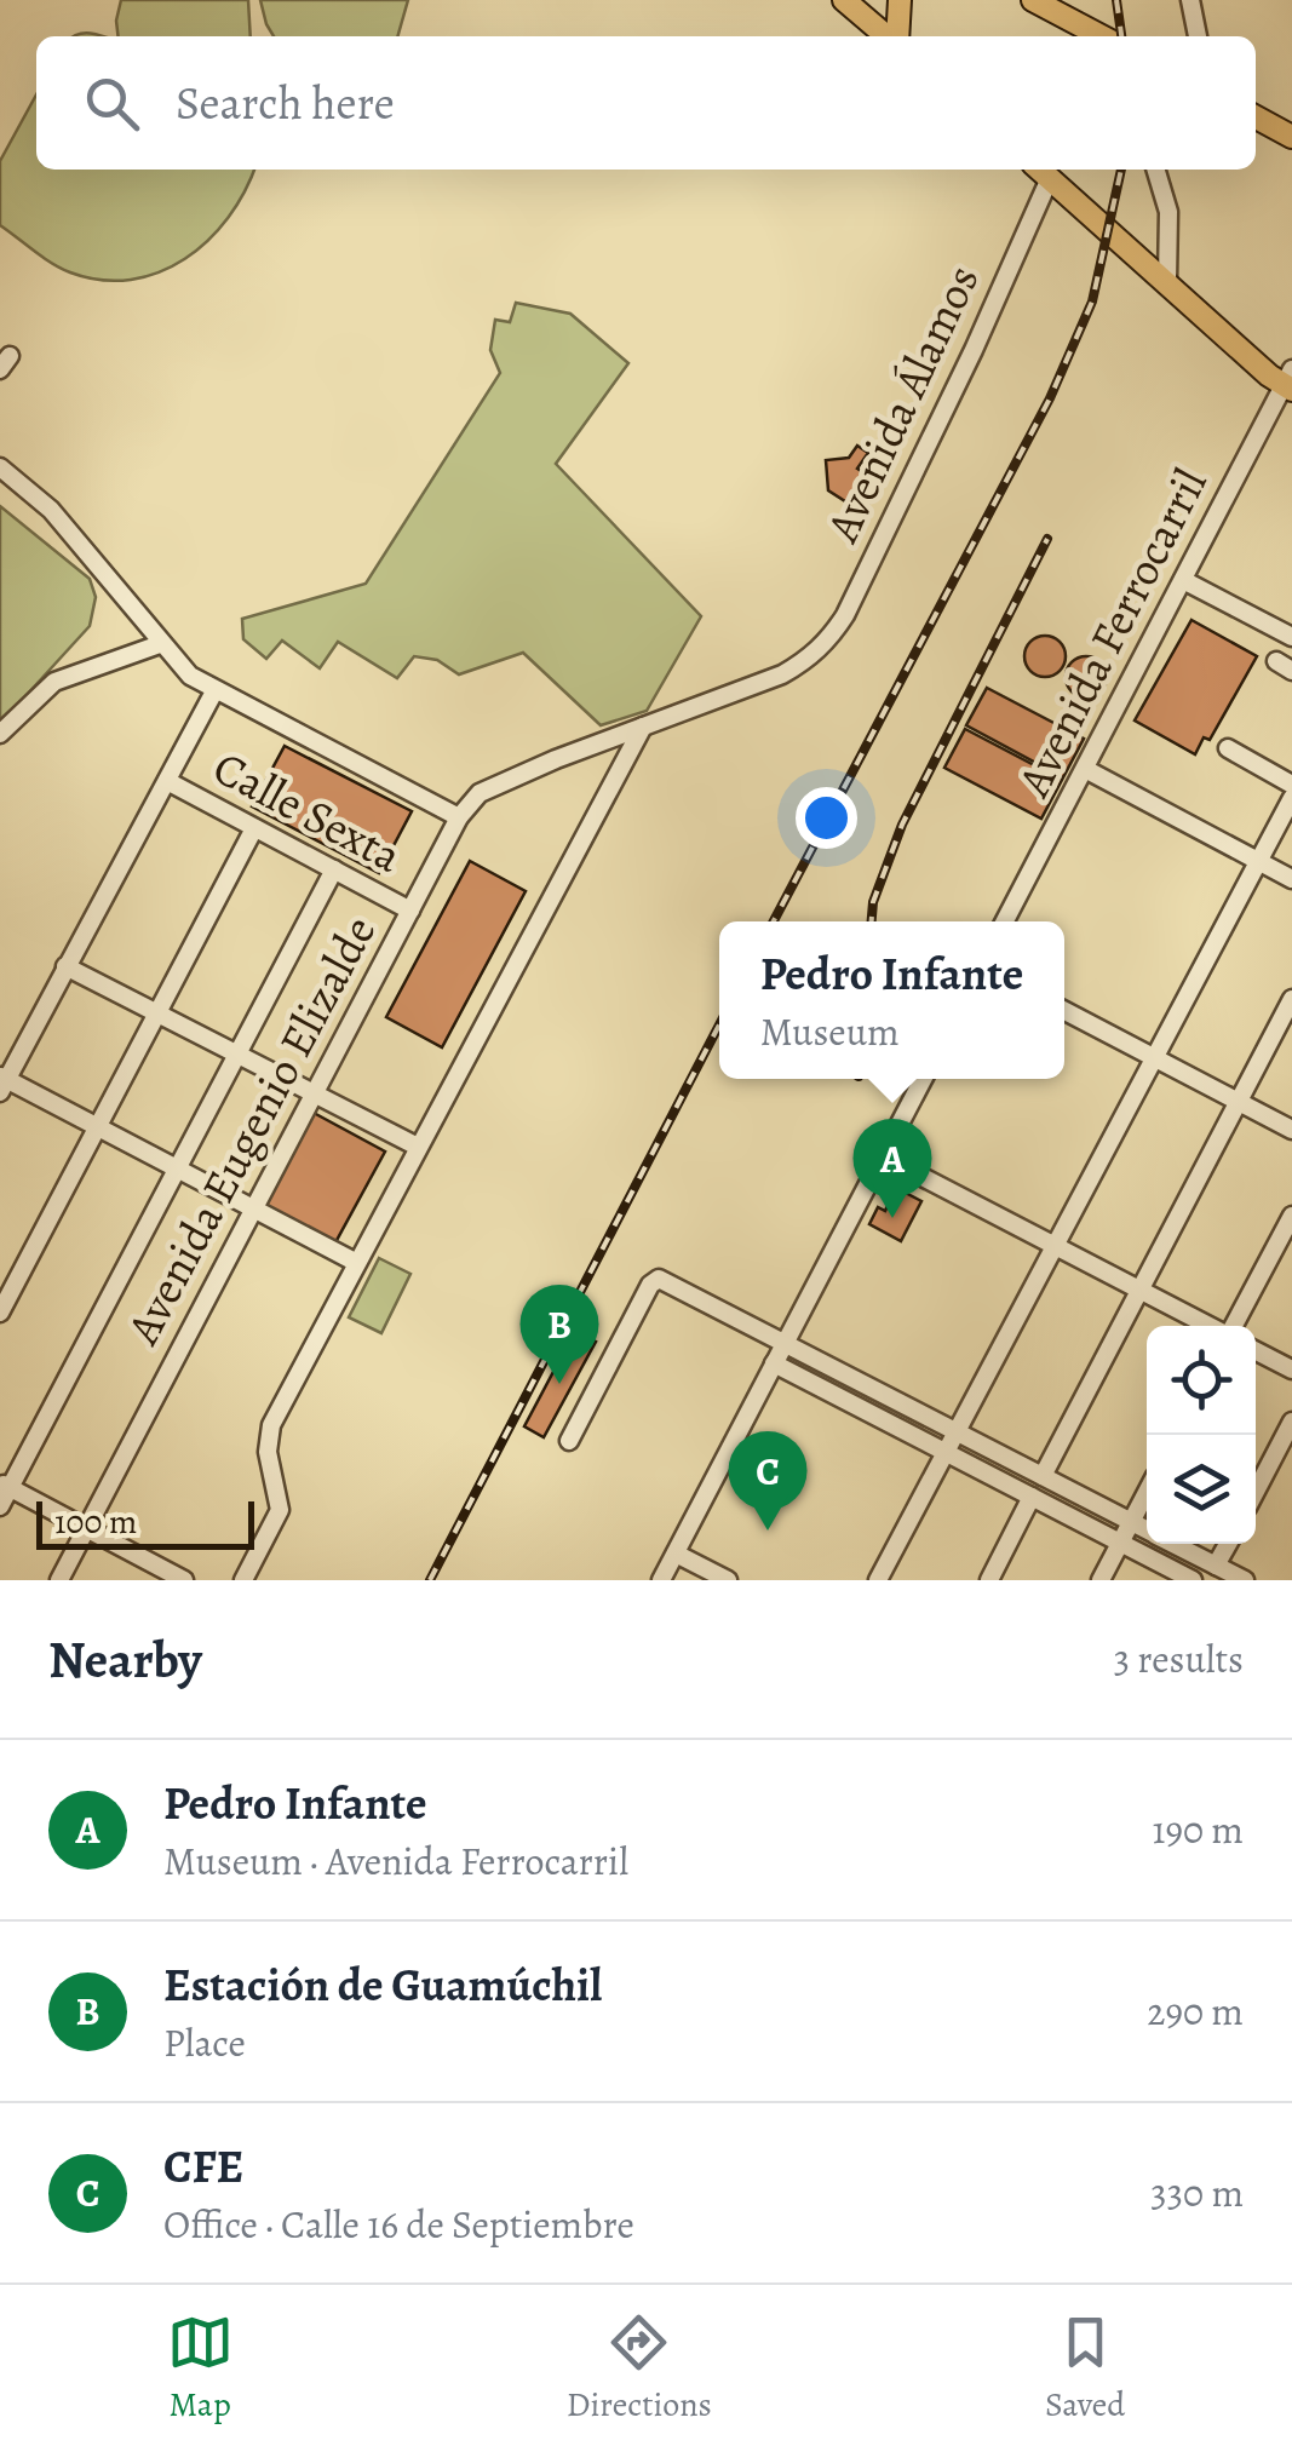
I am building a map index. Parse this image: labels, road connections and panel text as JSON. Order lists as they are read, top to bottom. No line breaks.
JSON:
{"streets":{"street":["Avenida Álamos","Avenida Ferrocarril","Calle Sexta","Avenida Eugenio Elizalde"]},"crossings":[["Avenida Álamos","Avenida Eugenio Elizalde"],["Calle Sexta","Avenida Eugenio Elizalde"]],"scale_bar":"100 m","page":{"search":"Search here","popup":["Pedro Infante","Museum"],"pins":["A","B","C"],"scale":"100 m","heading":["Nearby","3 results"],"list":[{"mark":"A","name":"Pedro Infante","note":"Museum · Avenida Ferrocarril","value":"190 m"},{"mark":"B","name":"Estación de Guamúchil","note":"Place","value":"290 m"},{"mark":"C","name":"CFE","note":"Office · Calle 16 de Septiembre","value":"330 m"}],"nav":["Map","Directions","Saved"]}}
